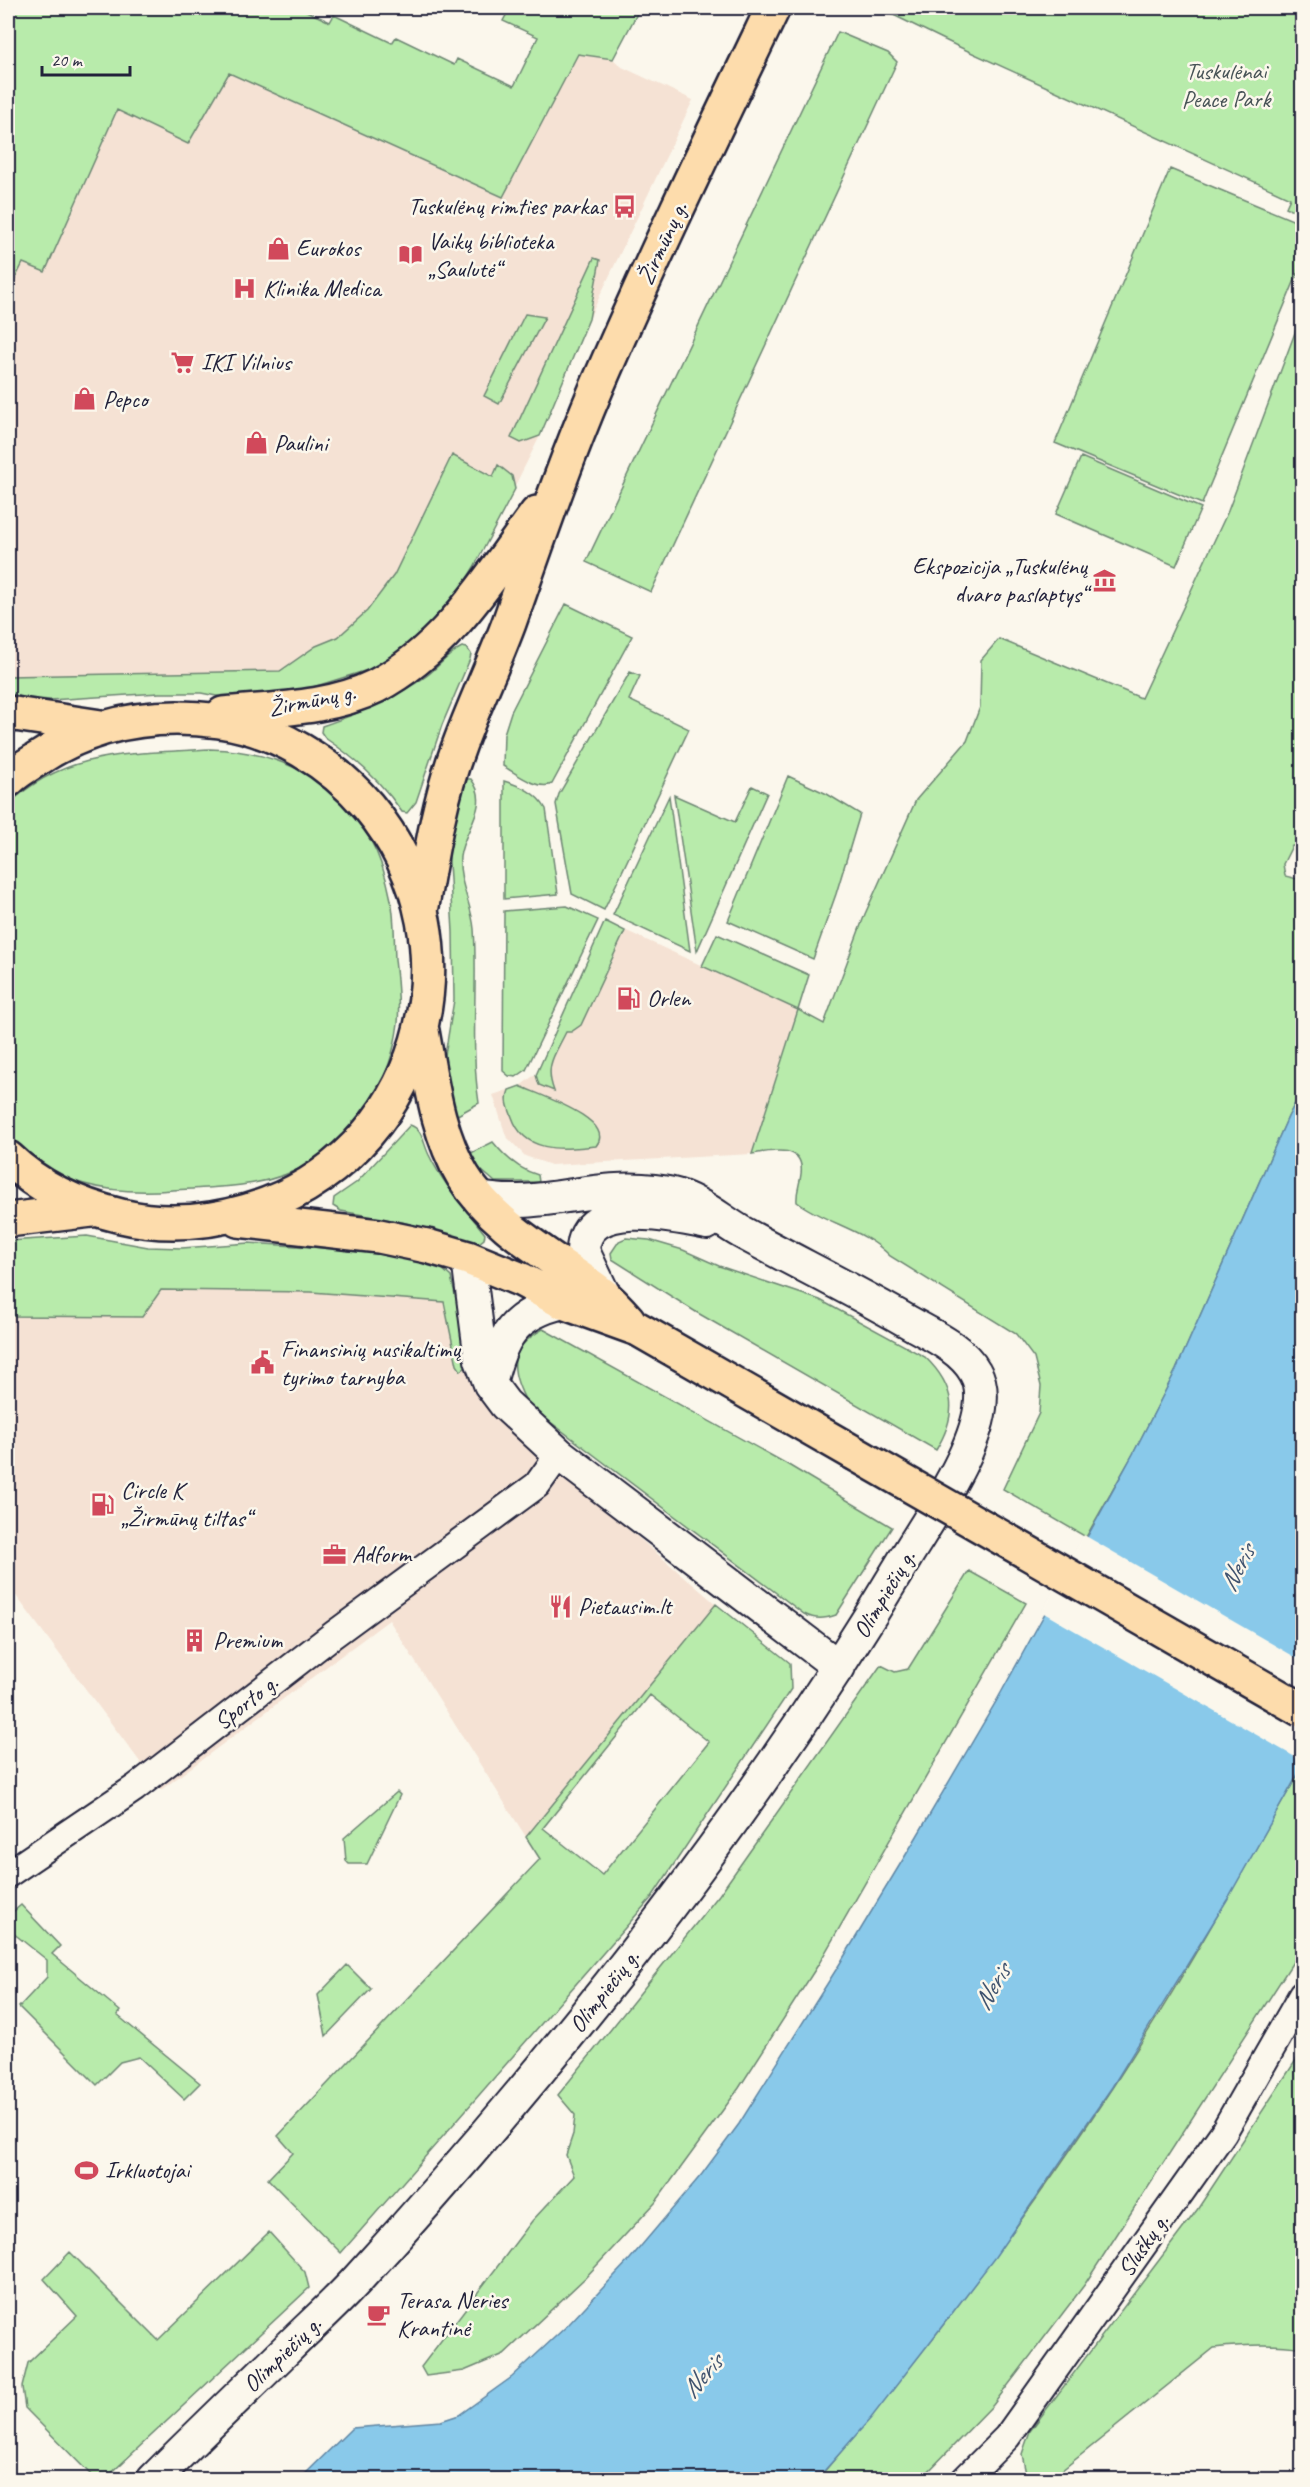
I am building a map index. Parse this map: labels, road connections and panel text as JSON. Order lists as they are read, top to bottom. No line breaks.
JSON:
{"streets":{"main road":["Žirmūnų g."],"street":["Olimpiečių g.","Sporto g.","Sluškų g."]},"water":["Neris"],"parks":["Tuskulėnai Peace Park"],"places":{"bus stop":["Tuskulėnų rimties parkas"],"shop":["Eurokos","Pepco","Paulini"],"library":["Vaikų biblioteka „Saulutė“"],"hospital":["Klinika Medica"],"supermarket":["IKI Vilnius"],"museum":["Ekspozicija „Tuskulėnų dvaro paslaptys“"],"fuel station":["Orlen","Circle K „Žirmūnų tiltas“"],"public building":["Finansinių nusikaltimų tyrimo tarnyba"],"office":["Adform"],"restaurant":["Pietausim.lt"],"building":["Premium"],"sports":["Irkluotojai"],"cafe":["Terasa Neries Krantinė"]},"scale_bar":"20 m"}
